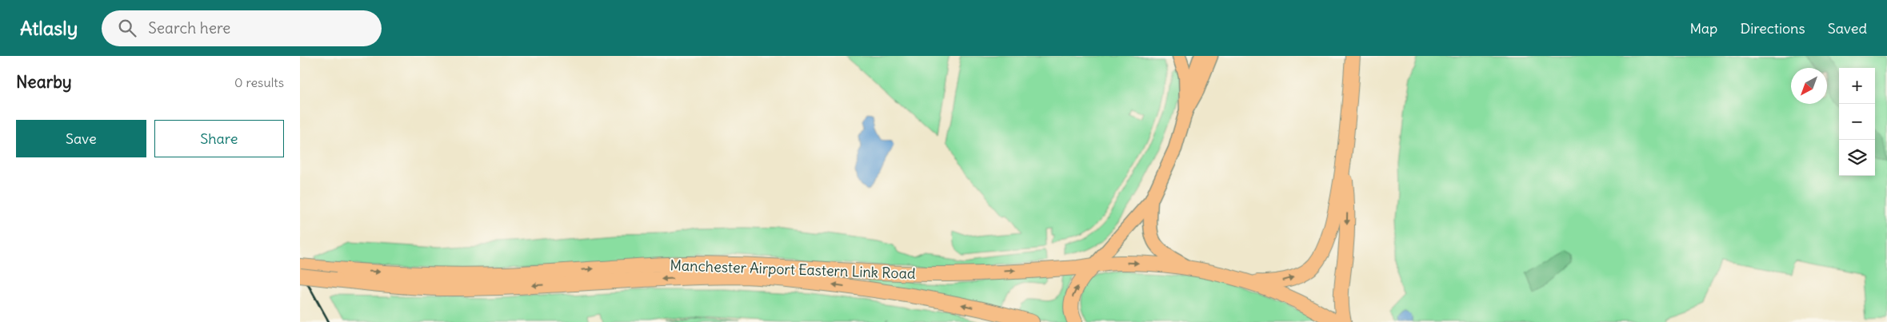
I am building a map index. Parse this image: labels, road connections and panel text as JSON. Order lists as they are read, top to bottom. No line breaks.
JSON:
{"streets":{"highway":["Manchester Airport Eastern Link Road"]},"north":"bottom left","page":{"header":"Atlasly","search":"Search here","nav":["Map","Directions","Saved"],"heading":["Nearby","0 results"],"map_buttons":["+","−"],"buttons":["Save","Share"]}}
